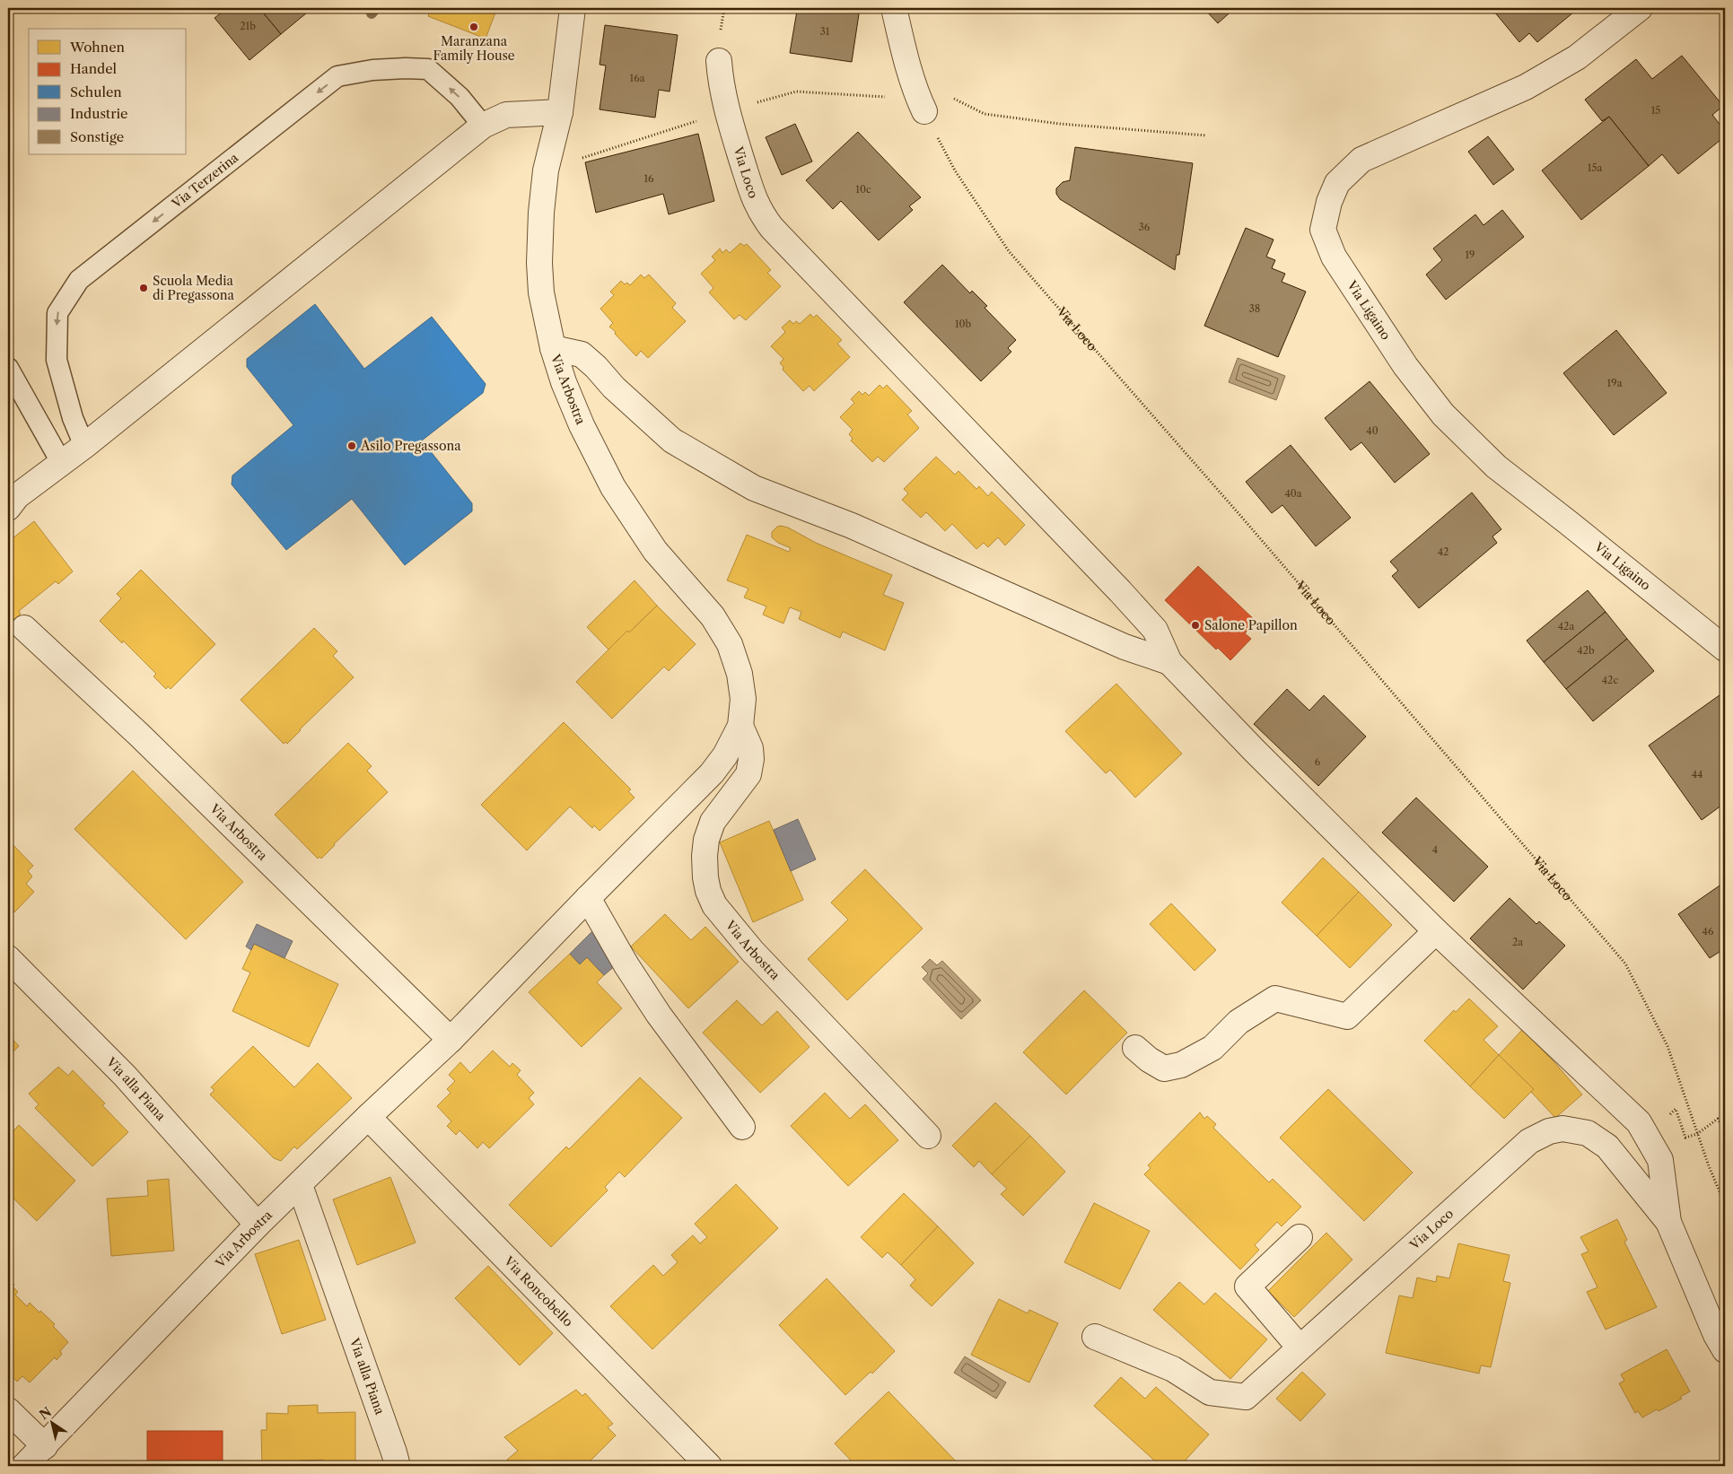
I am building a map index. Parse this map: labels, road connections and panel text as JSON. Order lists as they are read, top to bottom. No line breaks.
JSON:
{"streets":{"street":["Via Loco","Via Ligaino","Via Arbostra","Via alla Piana","Via Roncobello"],"lane":["Via Terzerina"]},"crossings":[["Via Loco","Via Arbostra"],["Via Arbostra","Via alla Piana"],["Via Arbostra","Via Roncobello"]],"places":["Maranzana Family House","Scuola Media di Pregassona","Asilo Pregassona","Salone Papillon"],"house_numbers":["21b","31","16a","15","15a","16","10c","36","19","38","10b","19a","40","40a","42","42a","42b","42c","6","44","4","46","2a"],"legend":["Wohnen","Handel","Schulen","Industrie","Sonstige"],"north":"top left"}
